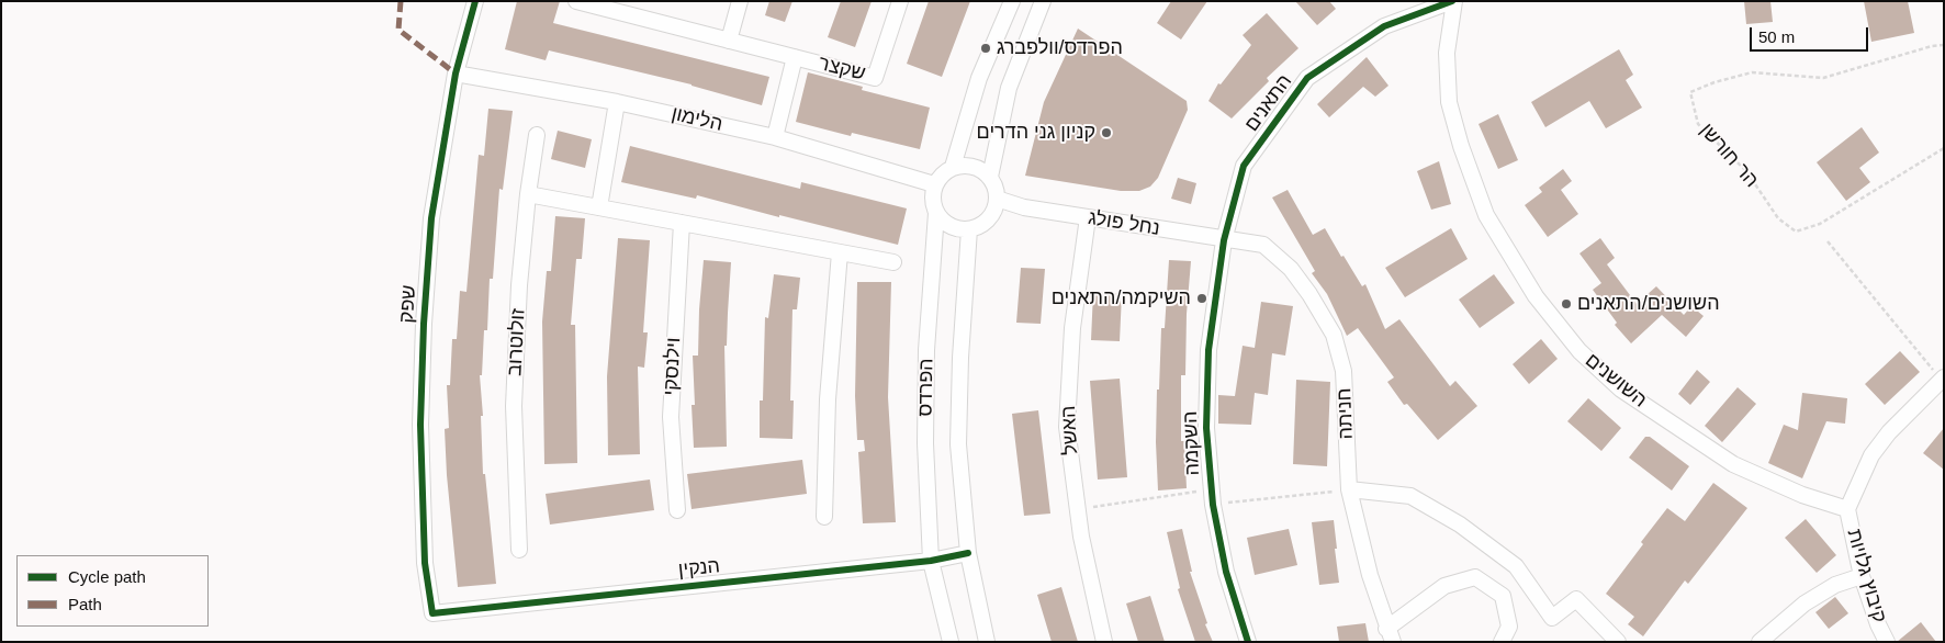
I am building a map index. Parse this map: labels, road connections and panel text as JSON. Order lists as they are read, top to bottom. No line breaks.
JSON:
{"streets":{"street":["שקצר","התאנים","הלימון","נחל פולג","שפק","זולוטרוב","וילנסקי","השושנים","הפרדס","חניתה","האשל","השקמה","הנקין","קיבוץ גלויות"],"path":["הר חורשן"]},"crossings":[["שקצר","הלימון"],["התאנים","נחל פולג"],["התאנים","השושנים"],["התאנים","חניתה"],["התאנים","השקמה"],["הלימון","נחל פולג"],["הלימון","שפק"],["הלימון","הפרדס"],["נחל פולג","הפרדס"],["נחל פולג","חניתה"],["נחל פולג","האשל"],["נחל פולג","השקמה"],["שפק","הנקין"],["השושנים","קיבוץ גלויות"],["הפרדס","הנקין"],["חניתה","השקמה"]],"places":["הפרדס/וולפברג","קניון גני הדרים","השיקמה/התאנים","השושנים/התאנים"],"legend":["Cycle path","Path"],"scale_bar":"50 m"}
